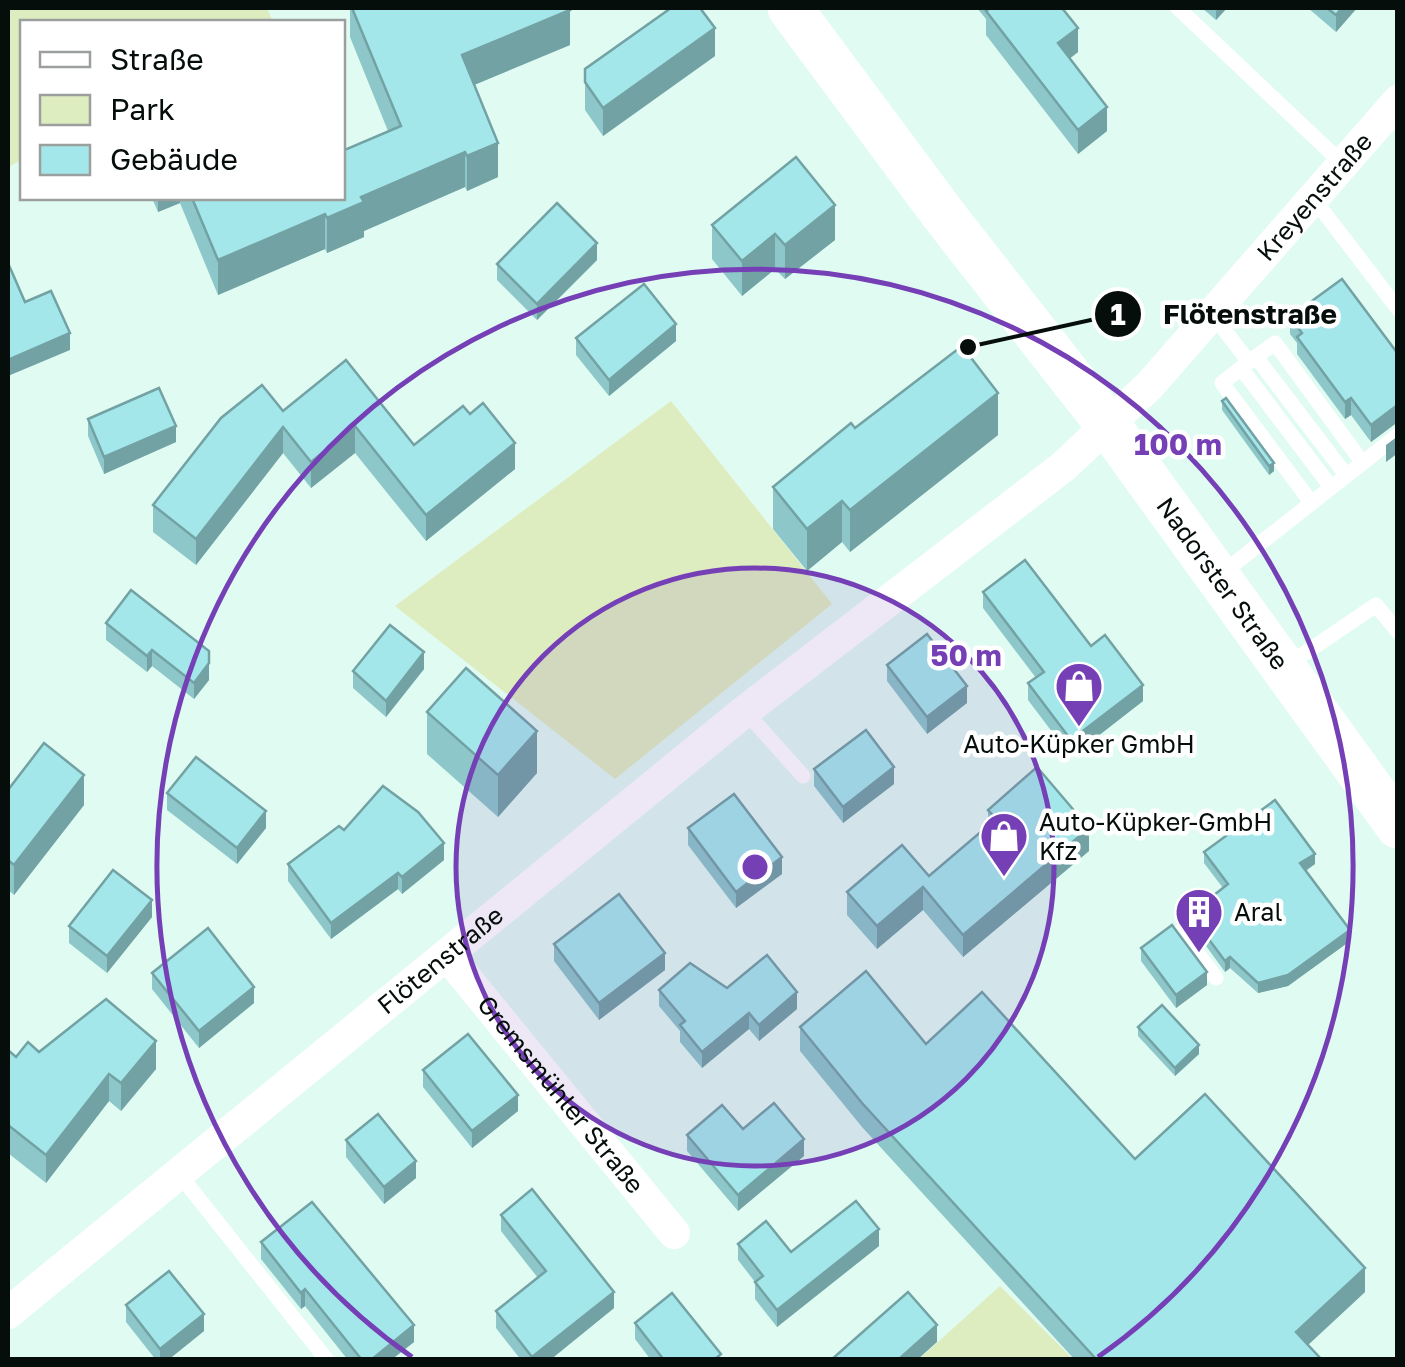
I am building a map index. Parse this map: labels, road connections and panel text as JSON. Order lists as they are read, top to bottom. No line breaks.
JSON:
{"streets":{"street":["Kreyenstraße","Nadorster Straße","Flötenstraße","Gremsmühler Straße"]},"crossings":[["Kreyenstraße","Nadorster Straße"],["Kreyenstraße","Flötenstraße"],["Nadorster Straße","Flötenstraße"],["Flötenstraße","Gremsmühler Straße"]],"places":{"other":["Flötenstraße"],"shop":["Auto-Küpker GmbH","Auto-Küpker-GmbH Kfz"],"building":["Aral"]},"legend":["Straße","Park","Gebäude"],"rings":["100 m","50 m"]}
